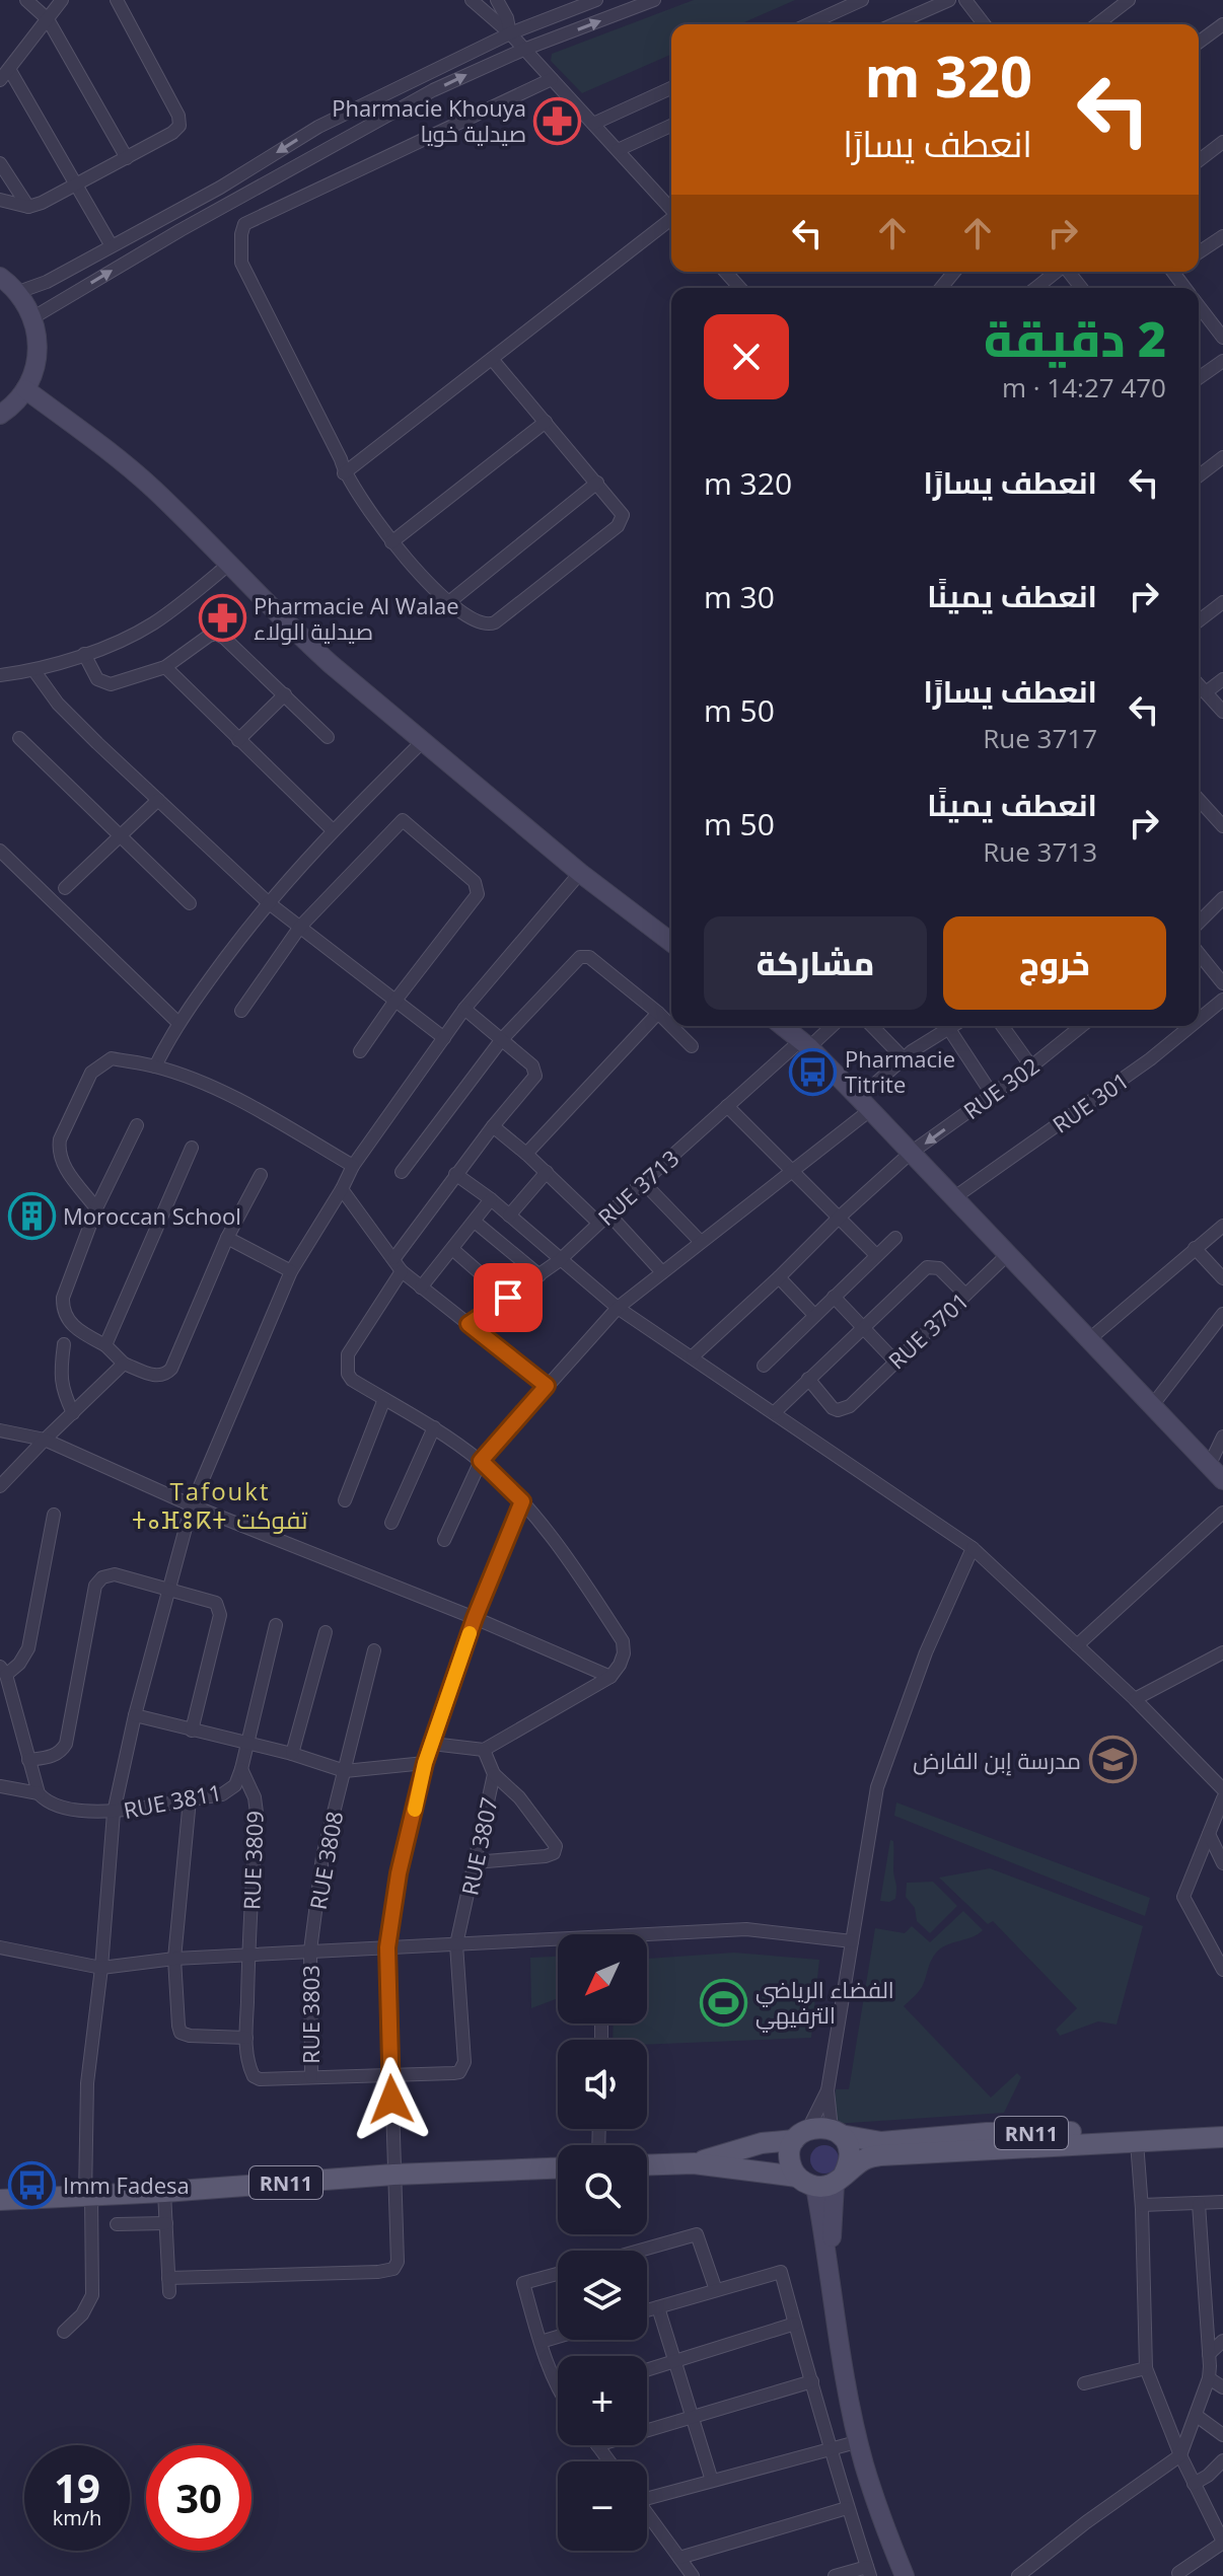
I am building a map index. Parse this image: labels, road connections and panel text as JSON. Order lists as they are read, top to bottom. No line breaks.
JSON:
{"streets":{"main road":["RN11"],"street":["RUE 302","RUE 301","RUE 3713","RUE 3701","RUE 3811","RUE 3807","RUE 3809","RUE 3808","RUE 3803"]},"crossings":[["RUE 3811","RUE 3809"],["RUE 3809","RUE 3803"],["RUE 3808","RUE 3803"]],"districts":["Tafoukt ⵜⴰⴼⵓⴽⵜ تفوكت"],"places":{"pharmacy":["Pharmacie Khouya صيدلية خويا","Pharmacie Al Walae صيدلية الولاء"],"bus stop":["Pharmacie Titrite","Imm Fadesa"],"building":["Moroccan School"],"school or university":["مدرسة إبن الفارض"],"sports":["الفضاء الرياضي الترفيهي"]},"north":"bottom left","page":{"turn":["320 m","انعطف يسارًا"],"heading":["2 دقيقة","470 m · 14:27"],"list":[{"name":"انعطف يسارًا","value":"320 m"},{"name":"انعطف يمينًا","value":"30 m"},{"name":"انعطف يسارًا","note":"Rue 3717","value":"50 m"},{"name":"انعطف يمينًا","note":"Rue 3713","value":"50 m"}],"buttons":["خروج","مشاركة"],"map_buttons":["+","−"],"speed":"19 km/h","limit":"30"}}
